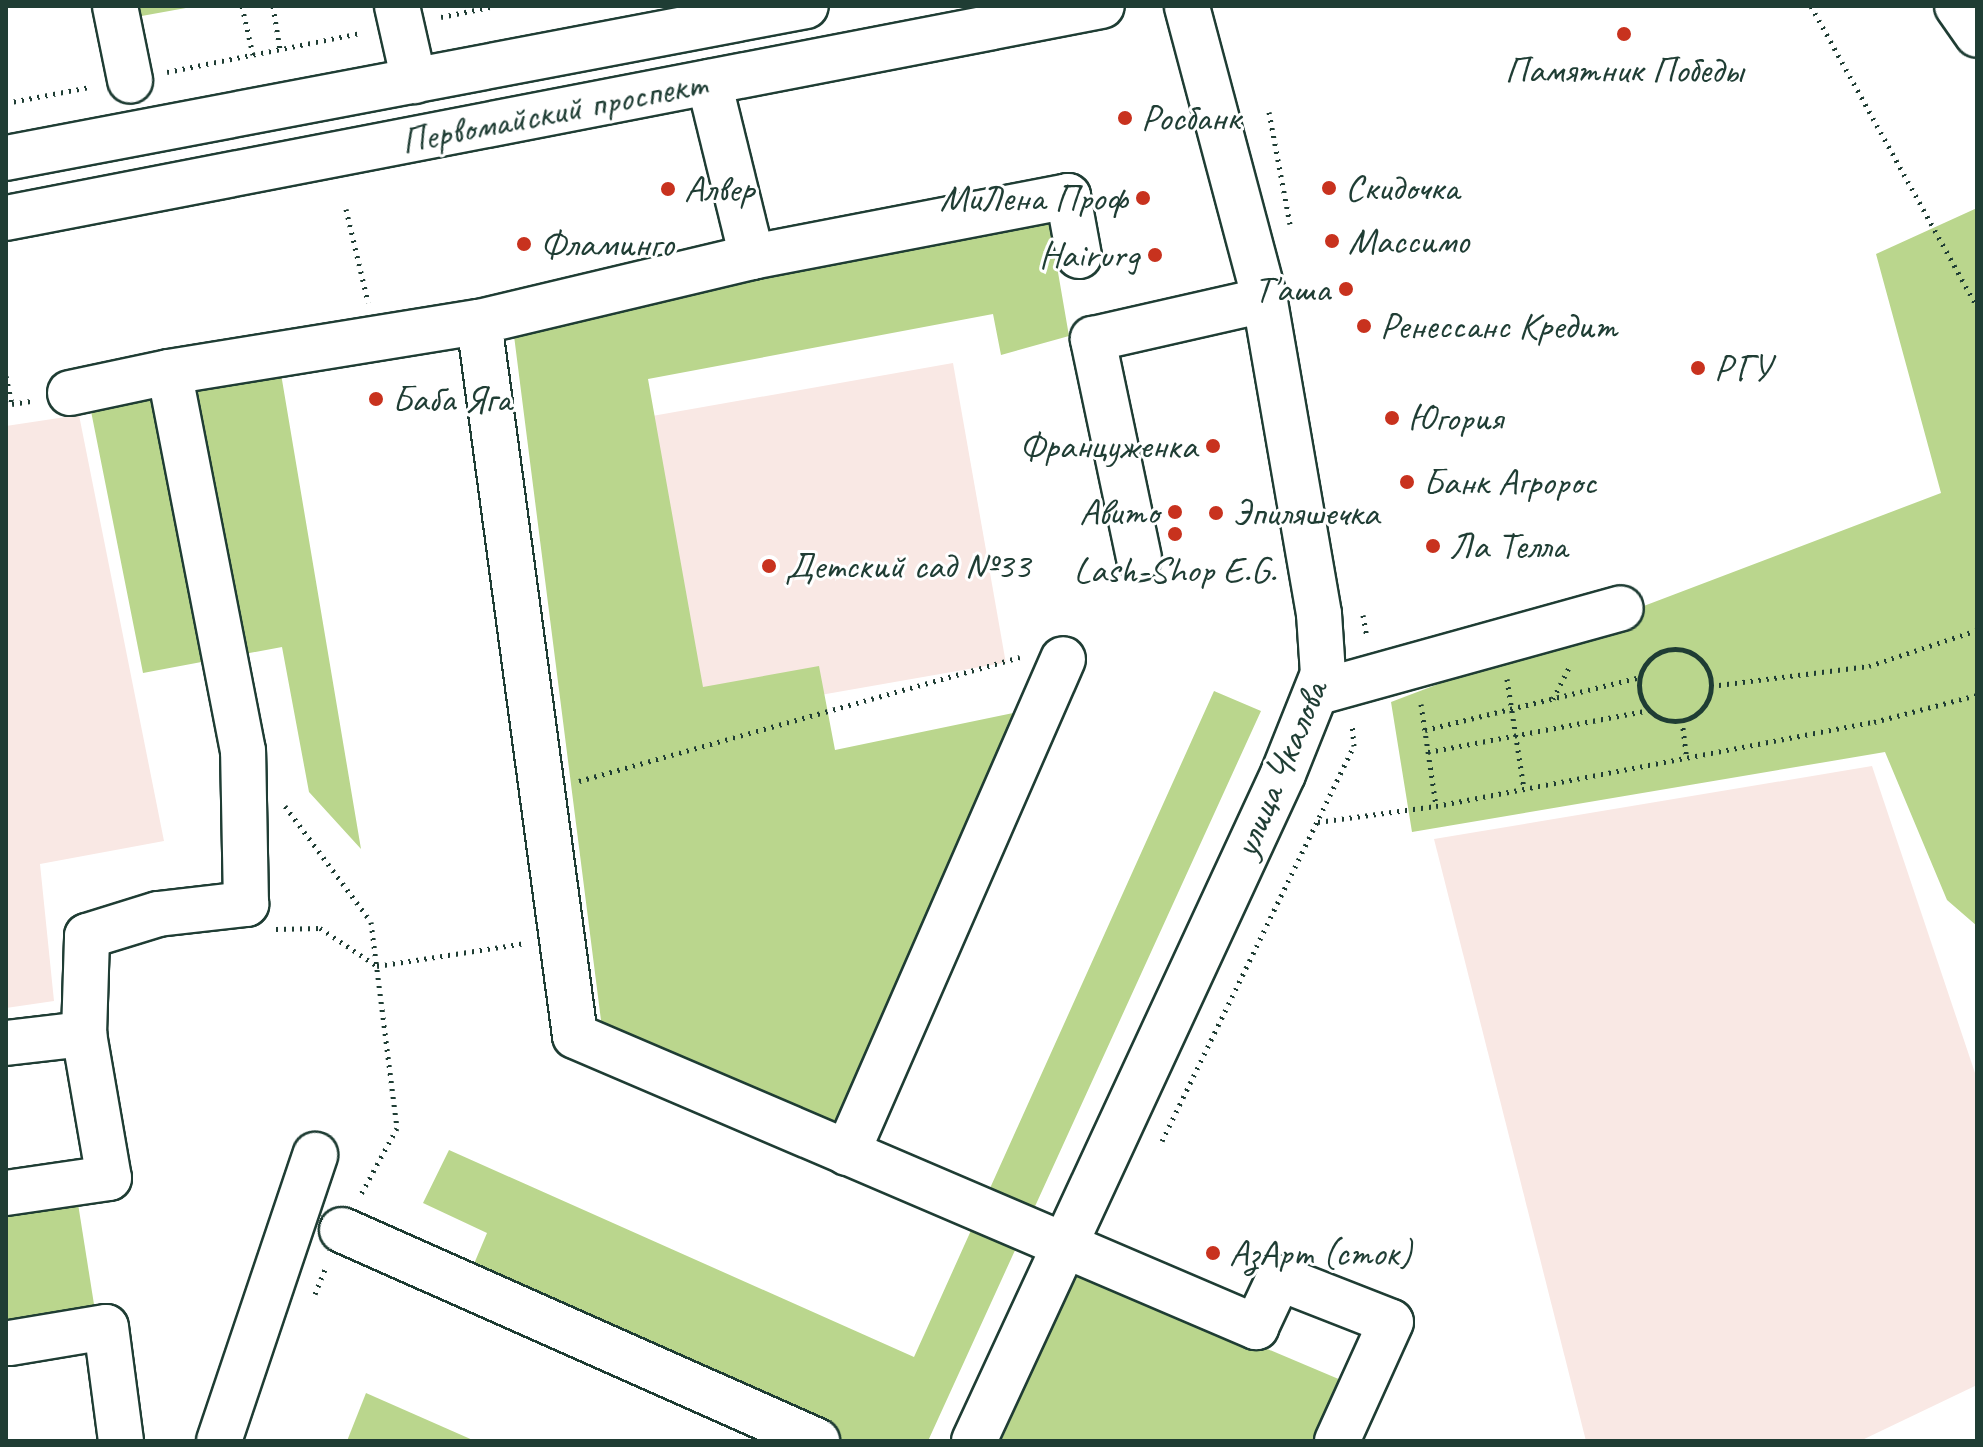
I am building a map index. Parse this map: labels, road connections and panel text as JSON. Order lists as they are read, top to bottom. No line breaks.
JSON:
{"streets":{"main road":["Первомайский проспект","улица Чкалова"]},"places":["Памятник Победы","Росбанк","Скидочка","Алвер","МиЛена Проф","Массимо","Фламинго","Hairurg","Т'аша","Ренессанс Кредит","РГУ","Баба Яга","Югория","Француженка","Банк Агророс","Авито","Эпиляшечка","Lash-Shop E.G.","Ла Телла","Детский сад №33","АзАрт (сток)"]}
